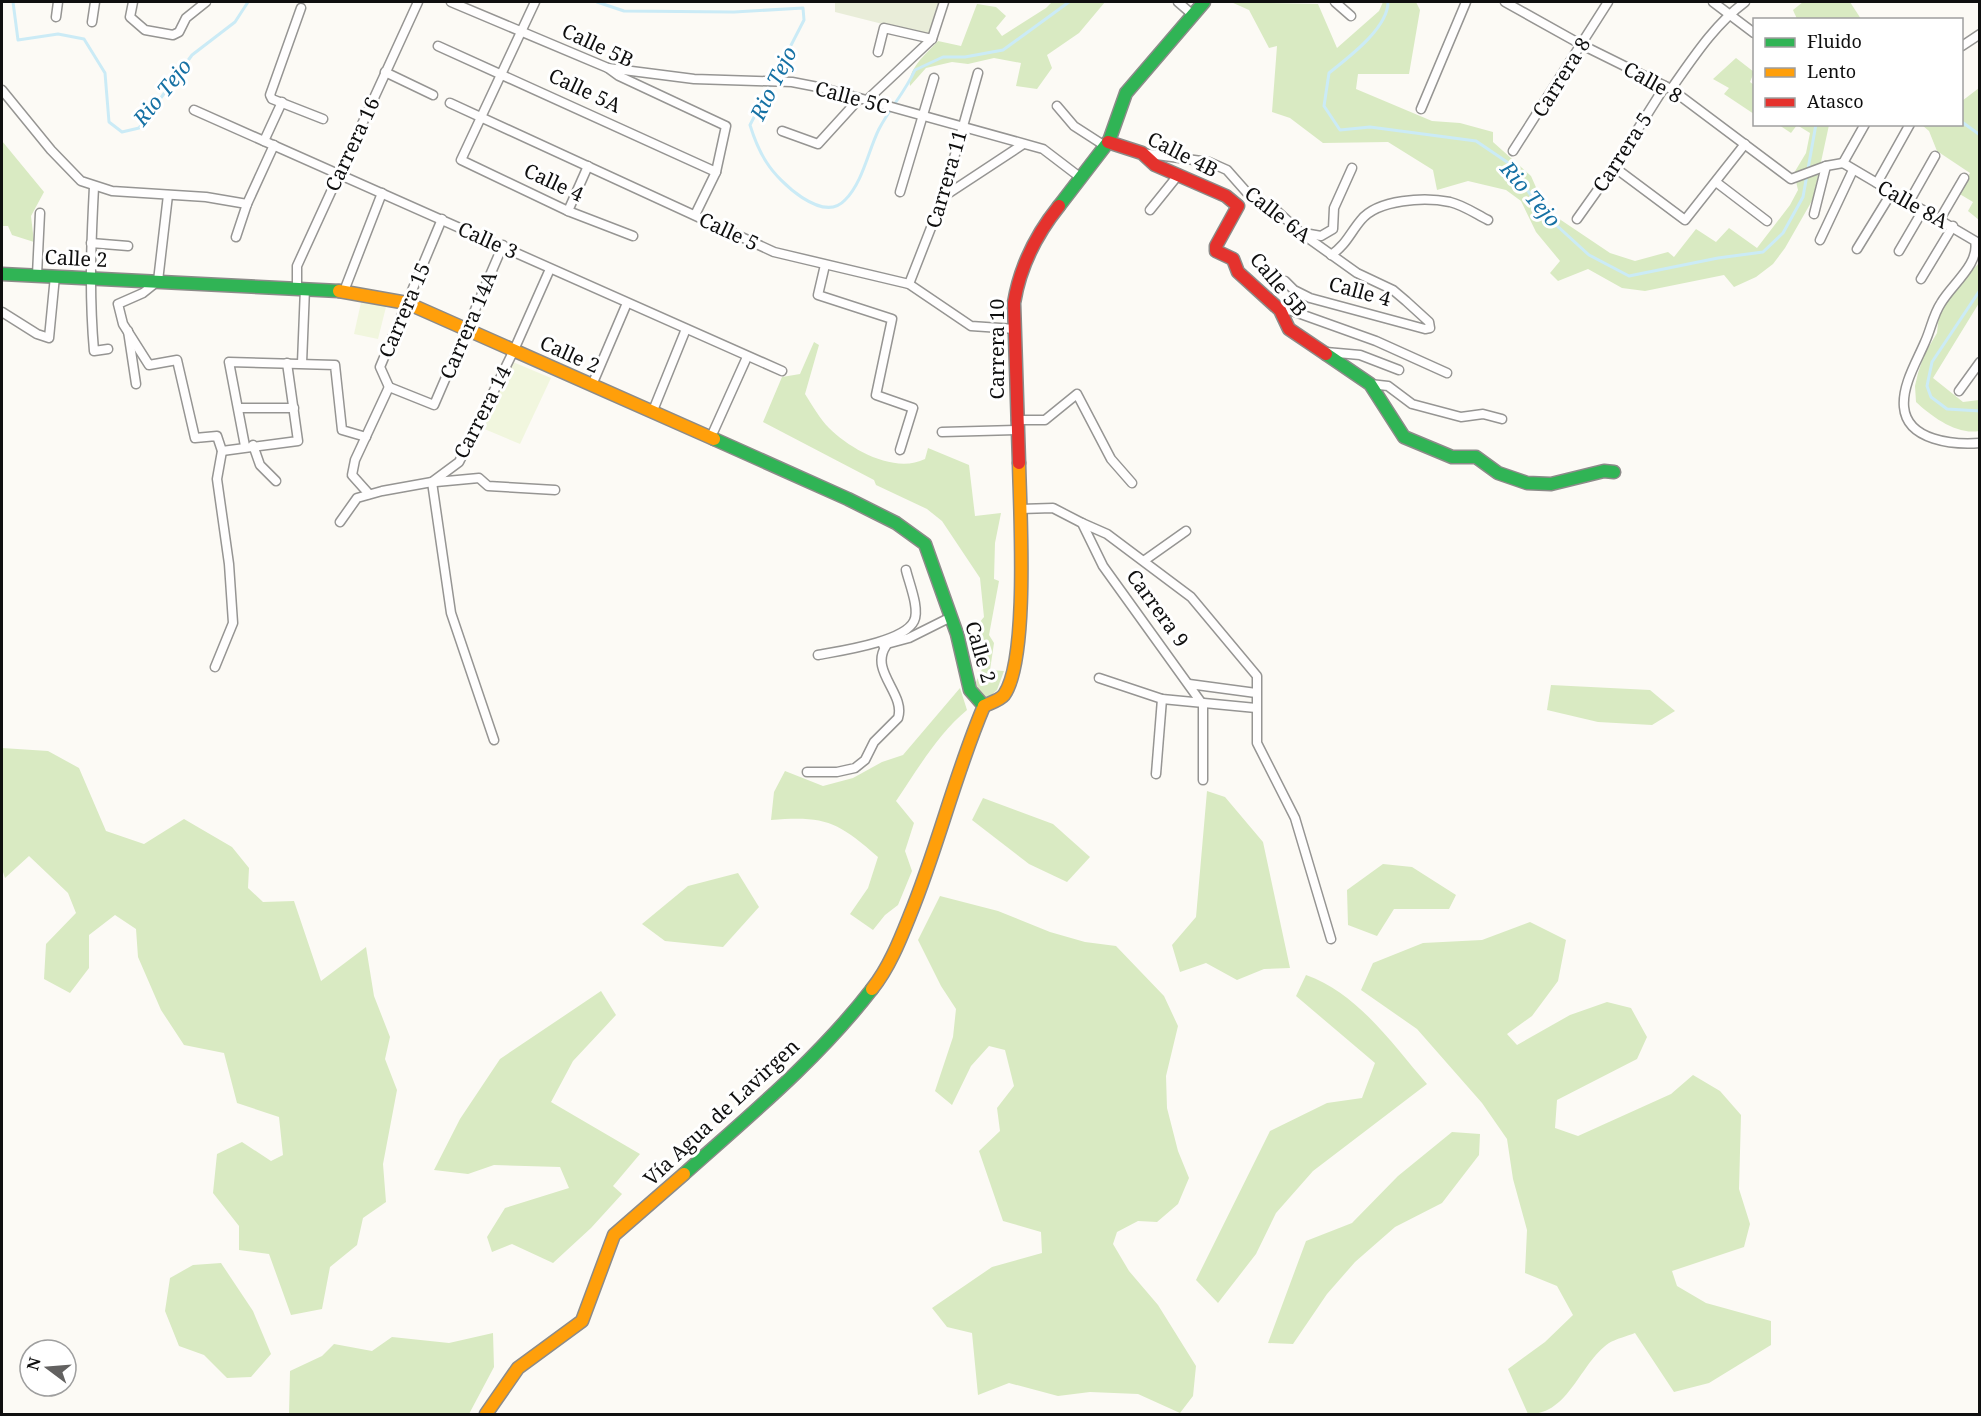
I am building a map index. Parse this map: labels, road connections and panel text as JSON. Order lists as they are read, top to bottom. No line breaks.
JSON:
{"streets":{"street":["Calle 5B","Carrera 8","Calle 8","Calle 5A","Calle 5C","Carrera 16","Carrera 5","Calle 4B","Carrera 11","Calle 4","Calle 8A","Calle 6A","Calle 5","Calle 3","Calle 2","Carrera 15","Carrera 14A","Carrera 10","Carrera 14","Carrera 9","Vía Agua de Lavirgen"]},"crossings":[["Calle 5B","Calle 5A"],["Calle 5B","Calle 5C"],["Calle 5B","Calle 4B"],["Carrera 8","Calle 8"],["Calle 8","Carrera 5"],["Calle 5C","Carrera 11"],["Calle 5C","Carrera 10"],["Carrera 16","Calle 3"],["Carrera 16","Calle 2"],["Calle 4B","Calle 6A"],["Calle 4B","Carrera 10"],["Carrera 11","Calle 5"],["Calle 4","Calle 6A"],["Calle 4","Calle 5"],["Calle 5","Carrera 10"],["Calle 3","Carrera 15"],["Calle 3","Carrera 14A"],["Calle 3","Carrera 14"],["Calle 2","Carrera 15"],["Calle 2","Carrera 14A"],["Calle 2","Carrera 10"],["Calle 2","Carrera 14"],["Calle 2","Vía Agua de Lavirgen"],["Carrera 15","Carrera 14A"],["Carrera 15","Carrera 14"],["Carrera 10","Vía Agua de Lavirgen"]],"water":["Rio Tejo"],"legend":["Fluido","Lento","Atasco"],"north":"left"}
